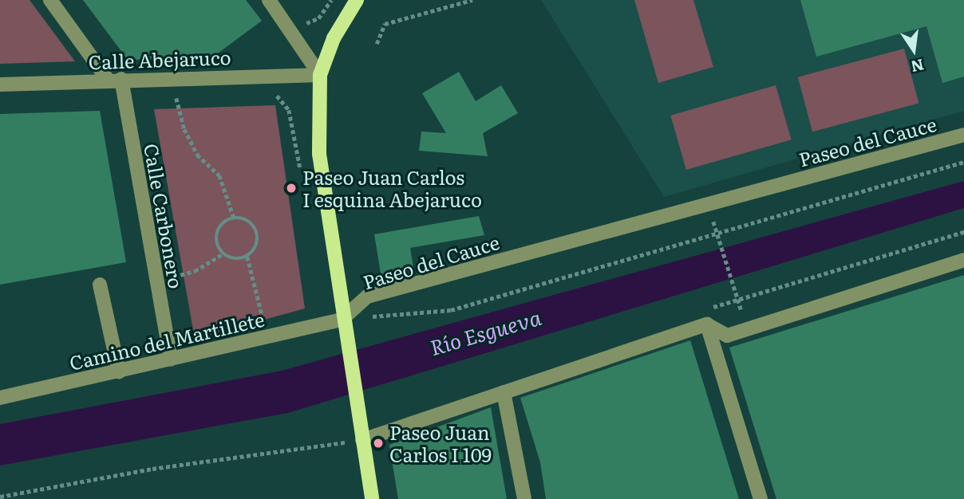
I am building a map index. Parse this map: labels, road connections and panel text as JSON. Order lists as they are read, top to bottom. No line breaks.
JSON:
{"streets":{"street":["Calle Abejaruco","Paseo del Cauce","Calle Carbonero","Camino del Martillete"]},"crossings":[["Calle Abejaruco","Calle Carbonero"],["Paseo del Cauce","Camino del Martillete"],["Calle Carbonero","Camino del Martillete"]],"water":["Río Esgueva"],"places":["Paseo Juan Carlos I esquina Abejaruco","Paseo Juan Carlos I 109"],"north":"bottom"}
